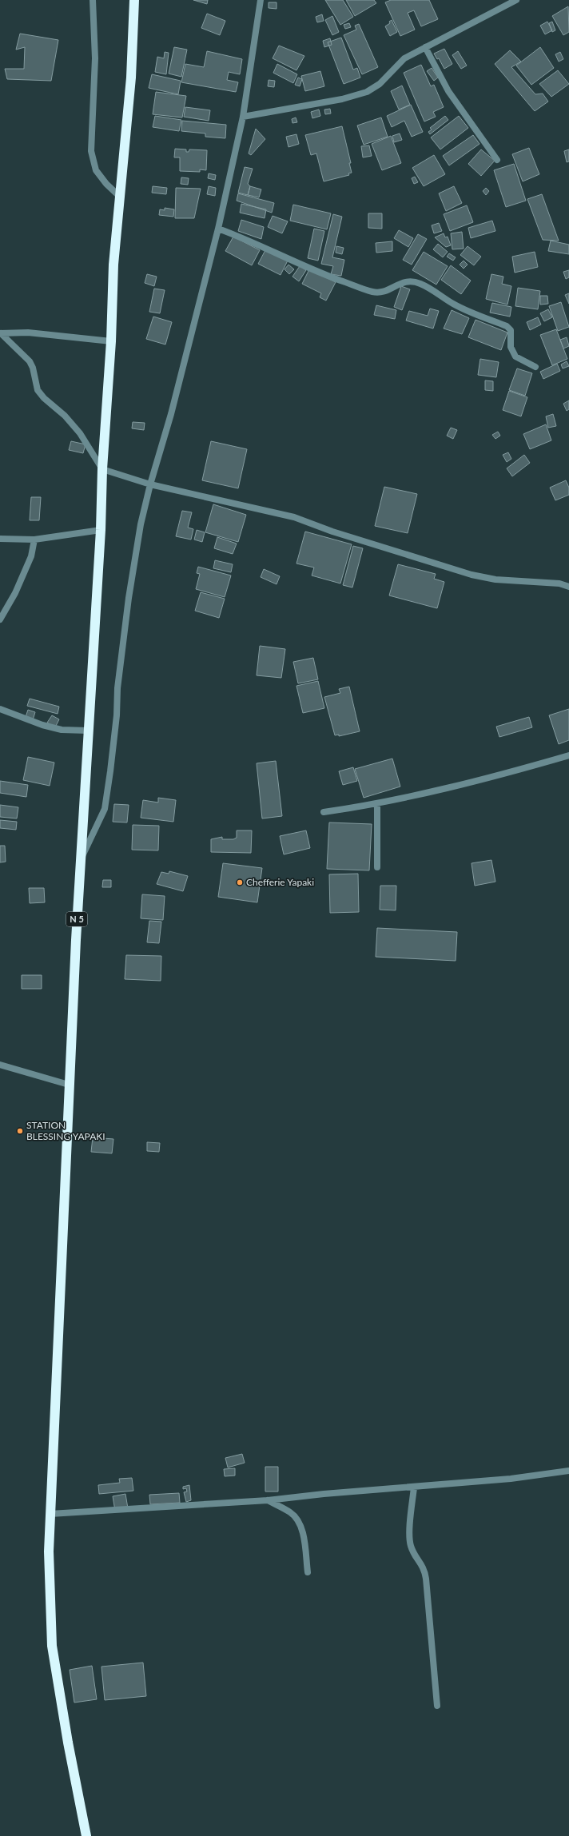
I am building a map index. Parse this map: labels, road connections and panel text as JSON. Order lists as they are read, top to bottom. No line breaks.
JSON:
{"streets":{"highway":["N 5"]},"places":["Chefferie Yapaki","STATION BLESSING YAPAKI"]}
